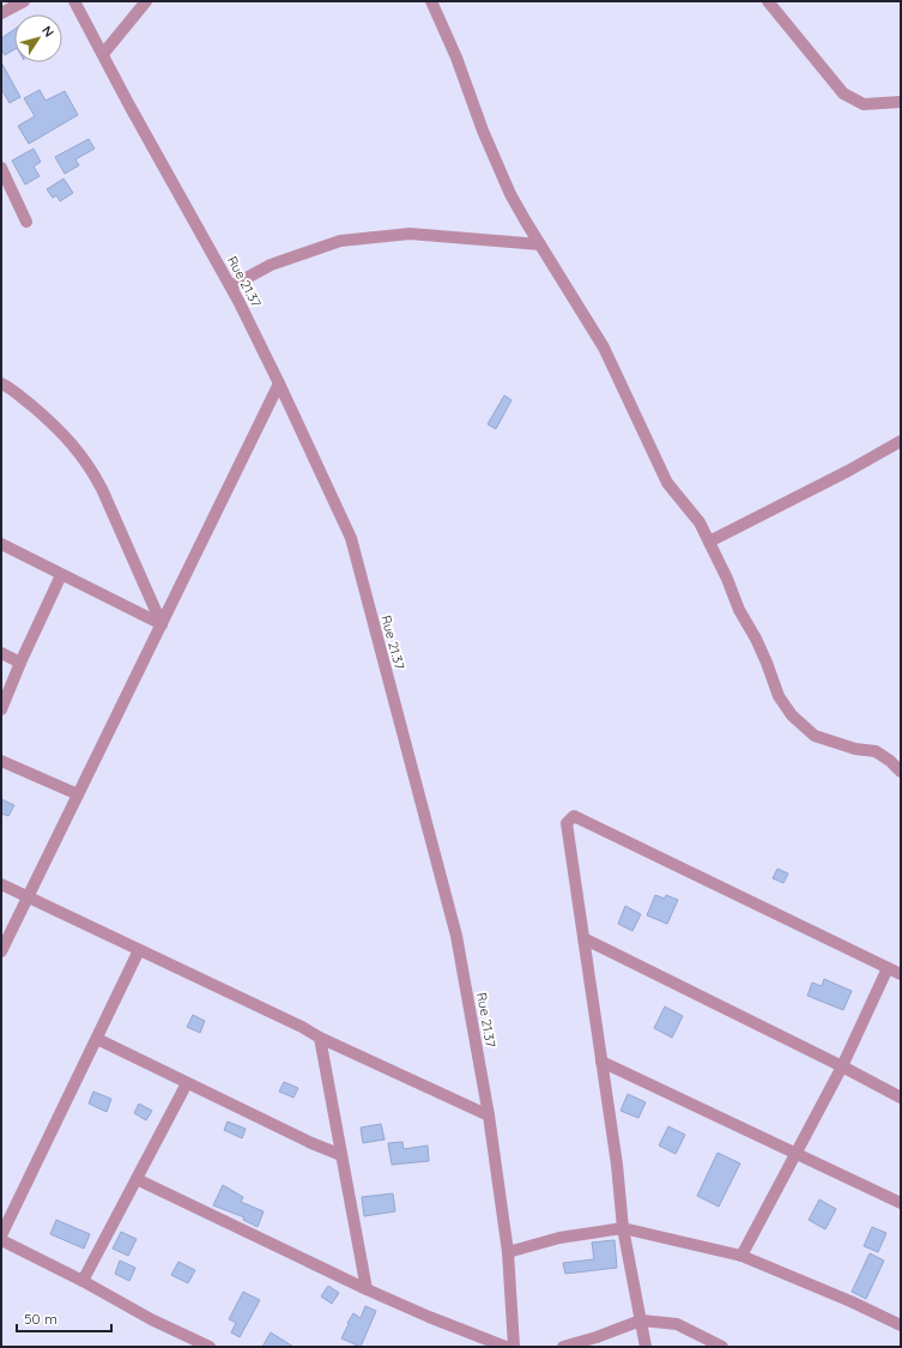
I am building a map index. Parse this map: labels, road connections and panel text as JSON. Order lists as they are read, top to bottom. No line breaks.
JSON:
{"streets":{"street":["Rue 21.37"]},"scale_bar":"50 m","north":"top right"}
